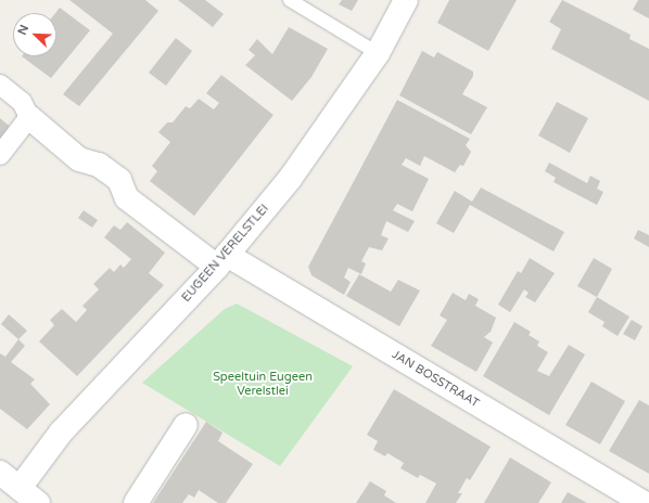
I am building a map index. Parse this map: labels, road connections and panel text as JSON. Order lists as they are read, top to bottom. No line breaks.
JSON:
{"streets":{"street":["EUGEEN VERELSTLEI","JAN BOSSTRAAT"]},"crossings":[["EUGEEN VERELSTLEI","JAN BOSSTRAAT"]],"parks":["Speeltuin Eugeen Verelstlei"],"north":"top left"}
